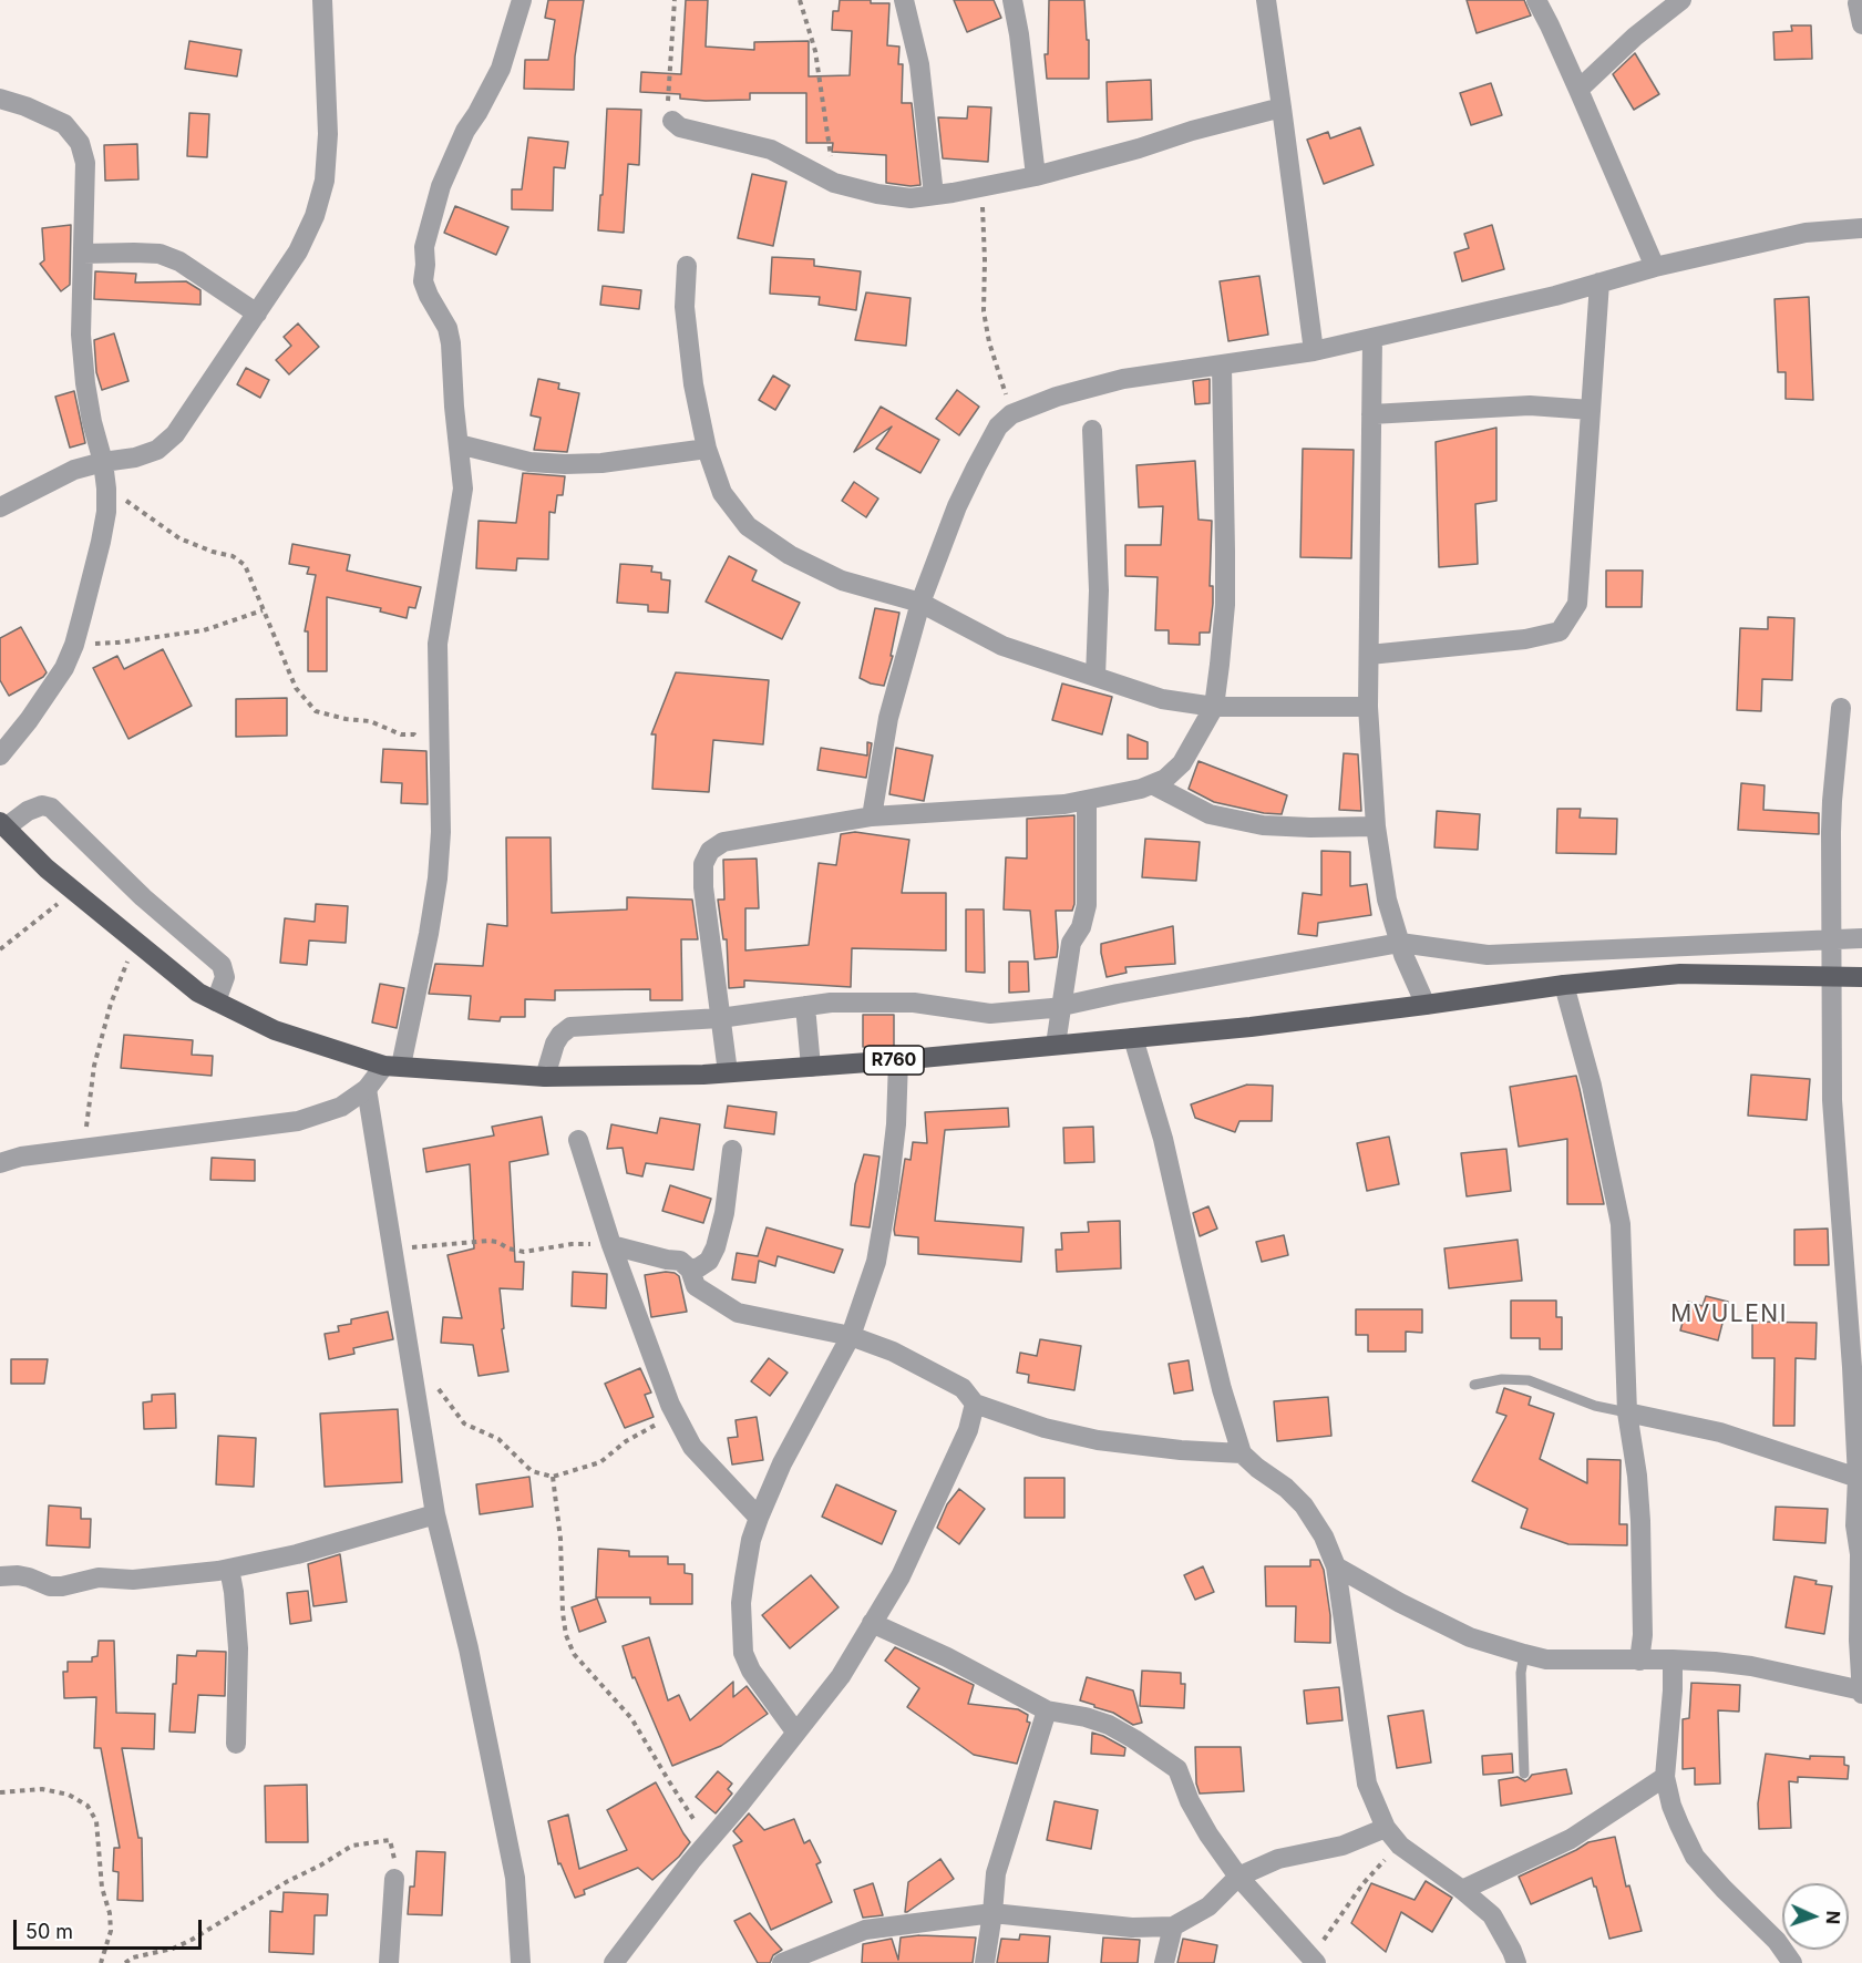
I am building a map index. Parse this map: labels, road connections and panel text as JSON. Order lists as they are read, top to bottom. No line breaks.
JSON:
{"streets":{"main road":["R760"]},"districts":["MVULENI"],"scale_bar":"50 m","north":"right"}
